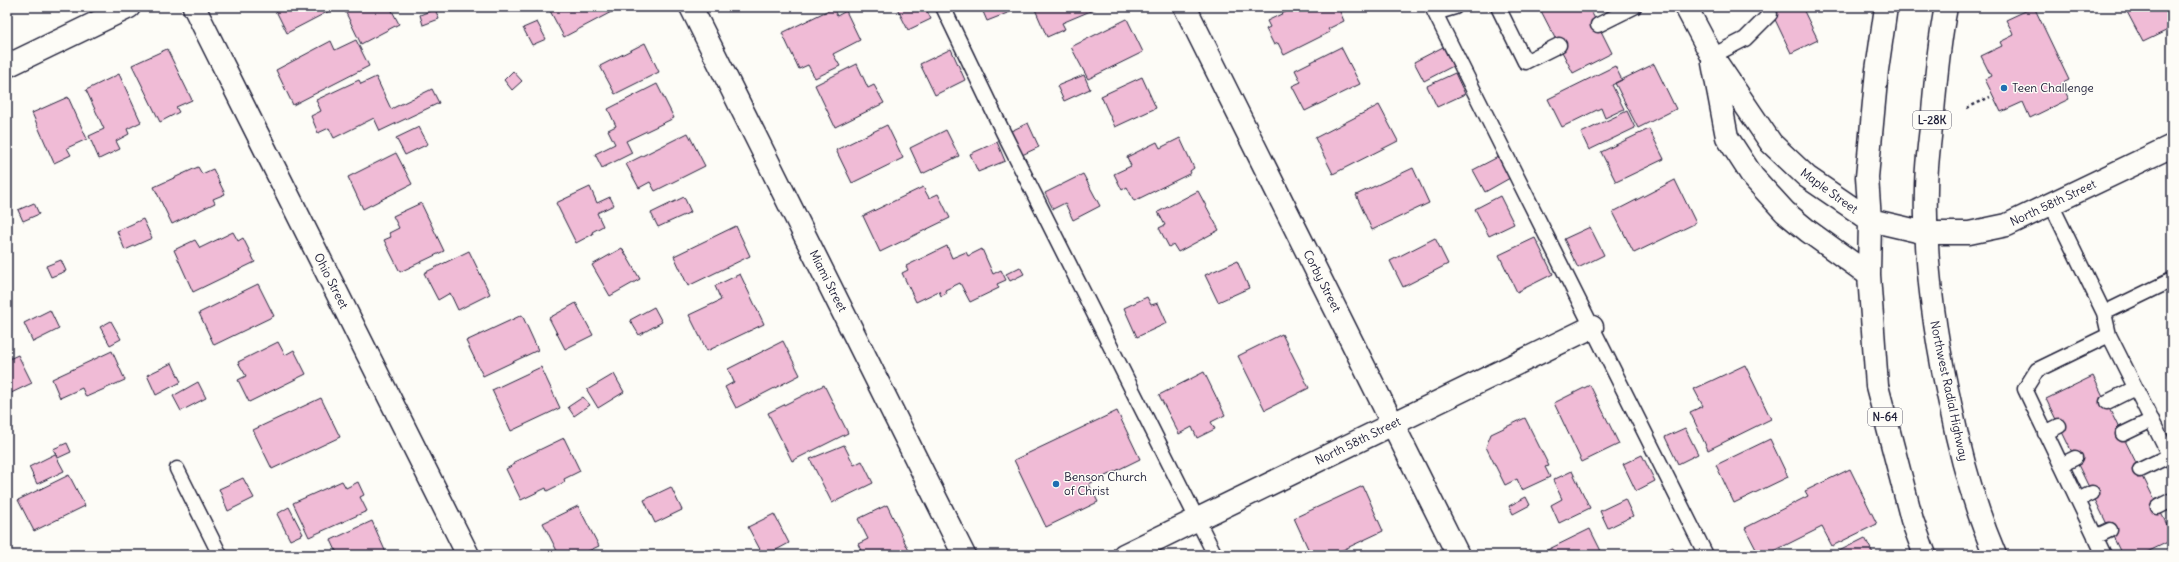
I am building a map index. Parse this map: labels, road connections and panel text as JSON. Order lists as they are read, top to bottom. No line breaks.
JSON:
{"streets":{"street":["L-28K","Maple Street","North 58th Street","Ohio Street","Miami Street","Corby Street","Northwest Radial Highway","N-64"]},"crossings":[["Maple Street","North 58th Street"],["Maple Street","Northwest Radial Highway"],["Maple Street","N-64"],["North 58th Street","Corby Street"],["North 58th Street","Northwest Radial Highway"]],"places":["Teen Challenge","Benson Church of Christ"]}
